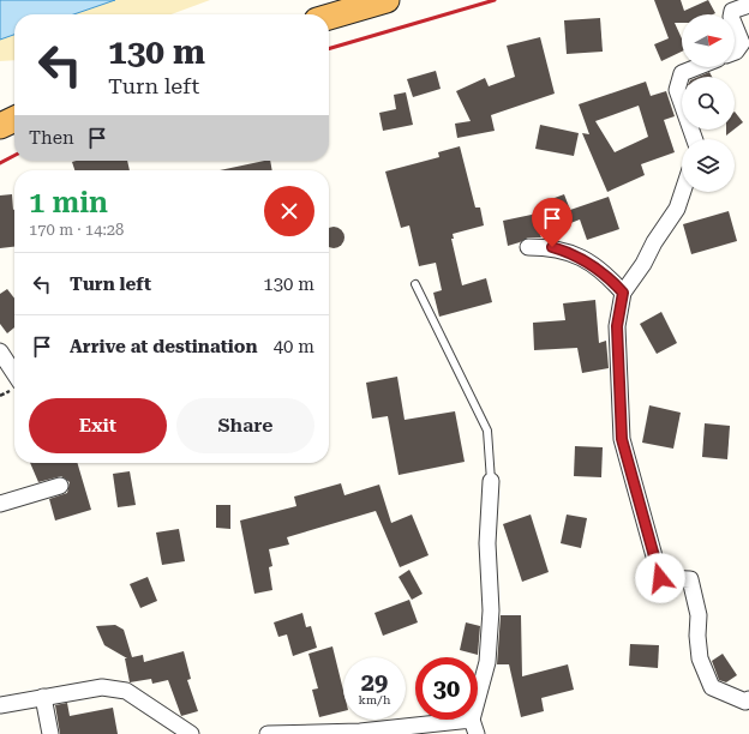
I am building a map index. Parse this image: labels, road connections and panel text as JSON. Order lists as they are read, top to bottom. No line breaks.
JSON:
{"north":"right","page":{"turn":["130 m","Turn left"],"then":"Then","heading":["1 min","170 m · 14:28"],"list":[{"name":"Turn left","value":"130 m"},{"name":"Arrive at destination","value":"40 m"}],"buttons":["Exit","Share"],"speed":"29 km/h","limit":"30"}}
